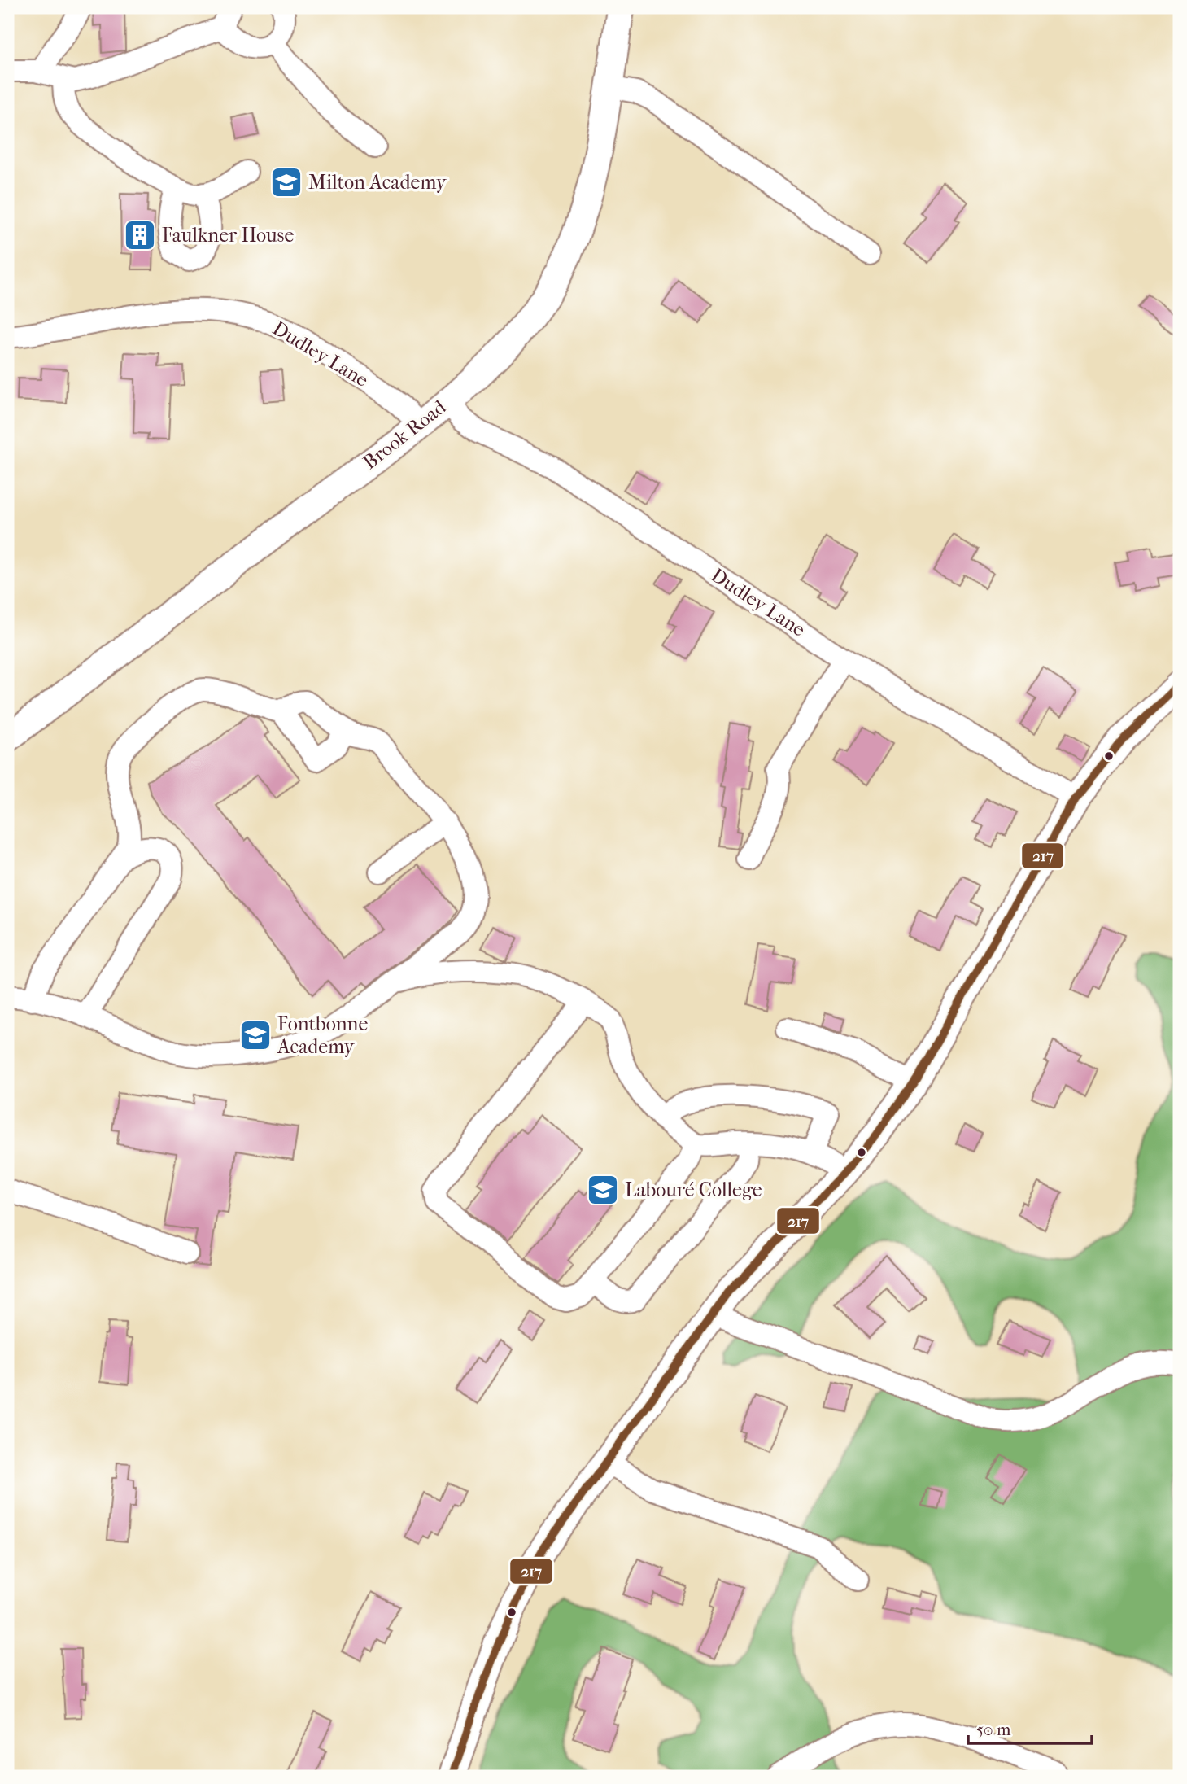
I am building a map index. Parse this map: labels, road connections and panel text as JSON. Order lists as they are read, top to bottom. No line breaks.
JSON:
{"streets":{"main road":["Brook Road"],"street":["Dudley Lane"]},"crossings":[["Dudley Lane","Brook Road"]],"places":{"school or university":["Milton Academy","Fontbonne Academy","Labouré College"],"building":["Faulkner House"]},"lines":["transit line 217"],"scale_bar":"50 m"}
